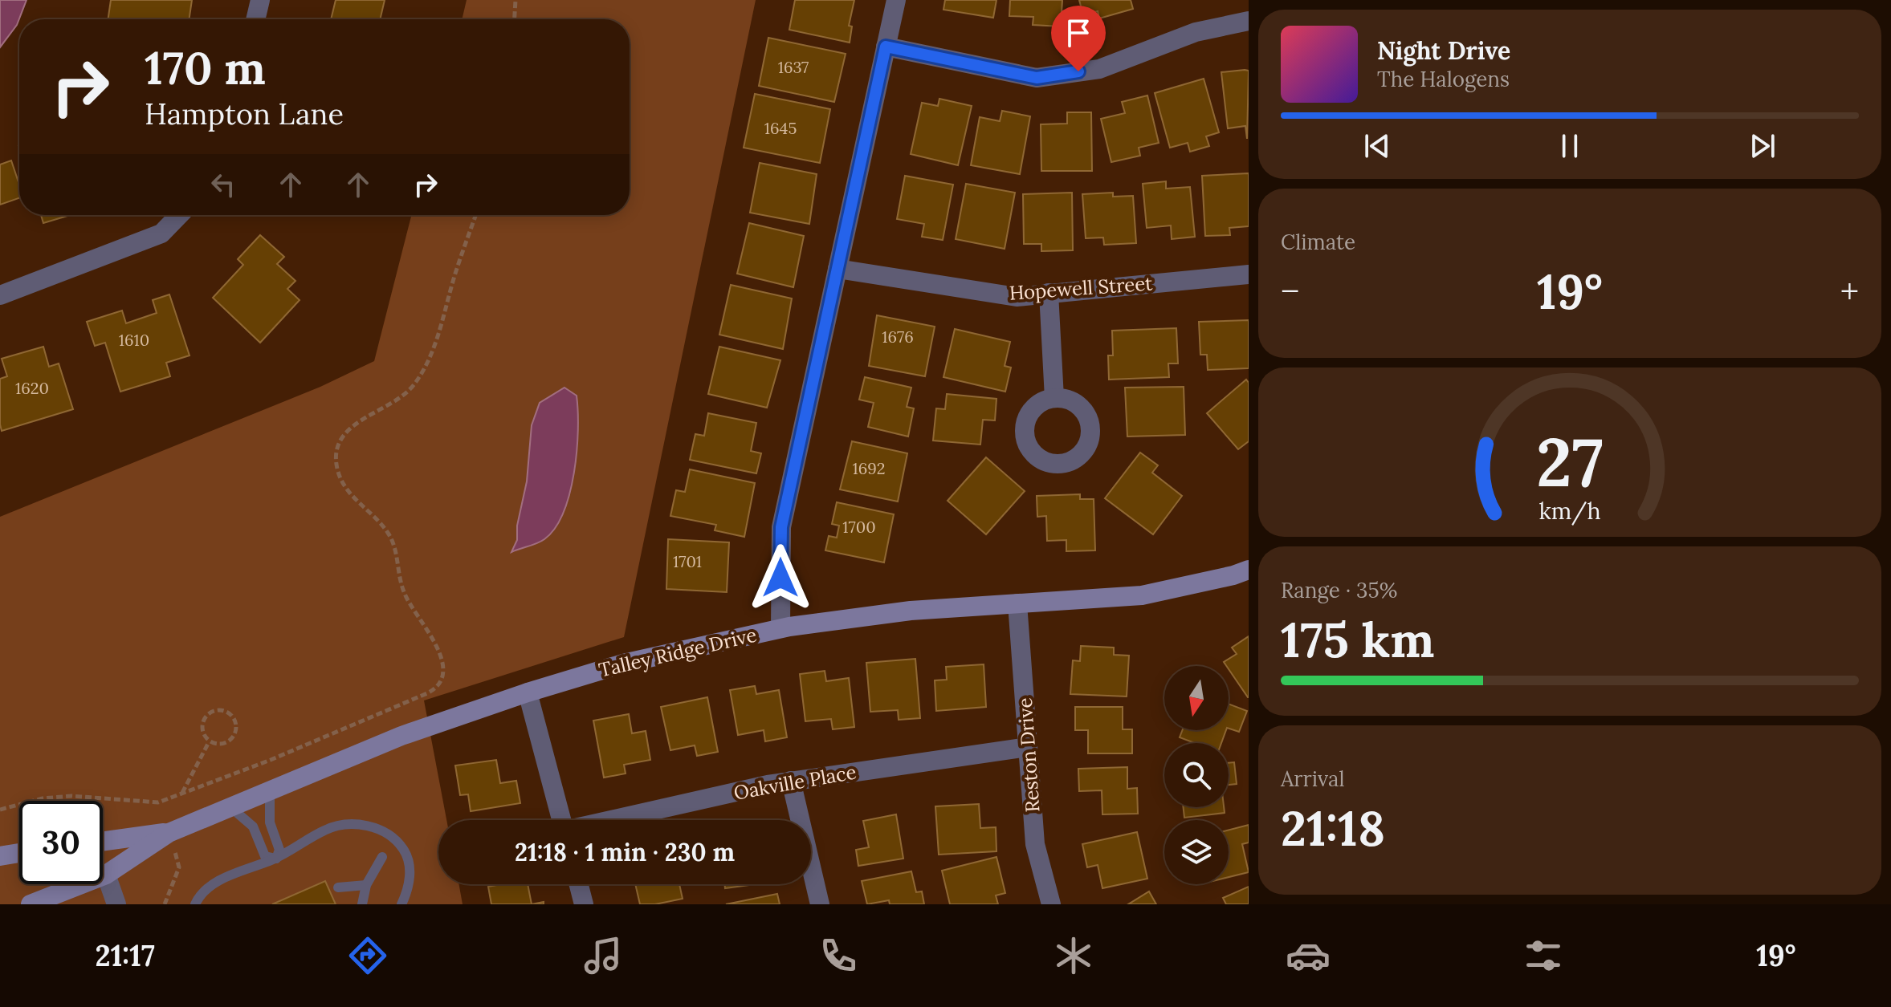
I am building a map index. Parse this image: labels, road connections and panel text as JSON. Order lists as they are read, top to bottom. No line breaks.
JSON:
{"streets":{"street":["Hopewell Street","Talley Ridge Drive","Reston Drive","Oakville Place"]},"crossings":[["Talley Ridge Drive","Reston Drive"],["Reston Drive","Oakville Place"]],"house_numbers":["1637","1645","1676","1610","1620","1692","1700","1701"],"north":"bottom","page":{"turn":["170 m","Hampton Lane"],"song":["Night Drive","The Halogens"],"tile":["Climate",["Range · 35%","175 km"],["Arrival","21:18"]],"heat":["−","19°","+"],"limit":"30","trip":"21:18 · 1 min · 230 m","tabs":["21:17","19°"],"gauge":["27","km/h"]}}
